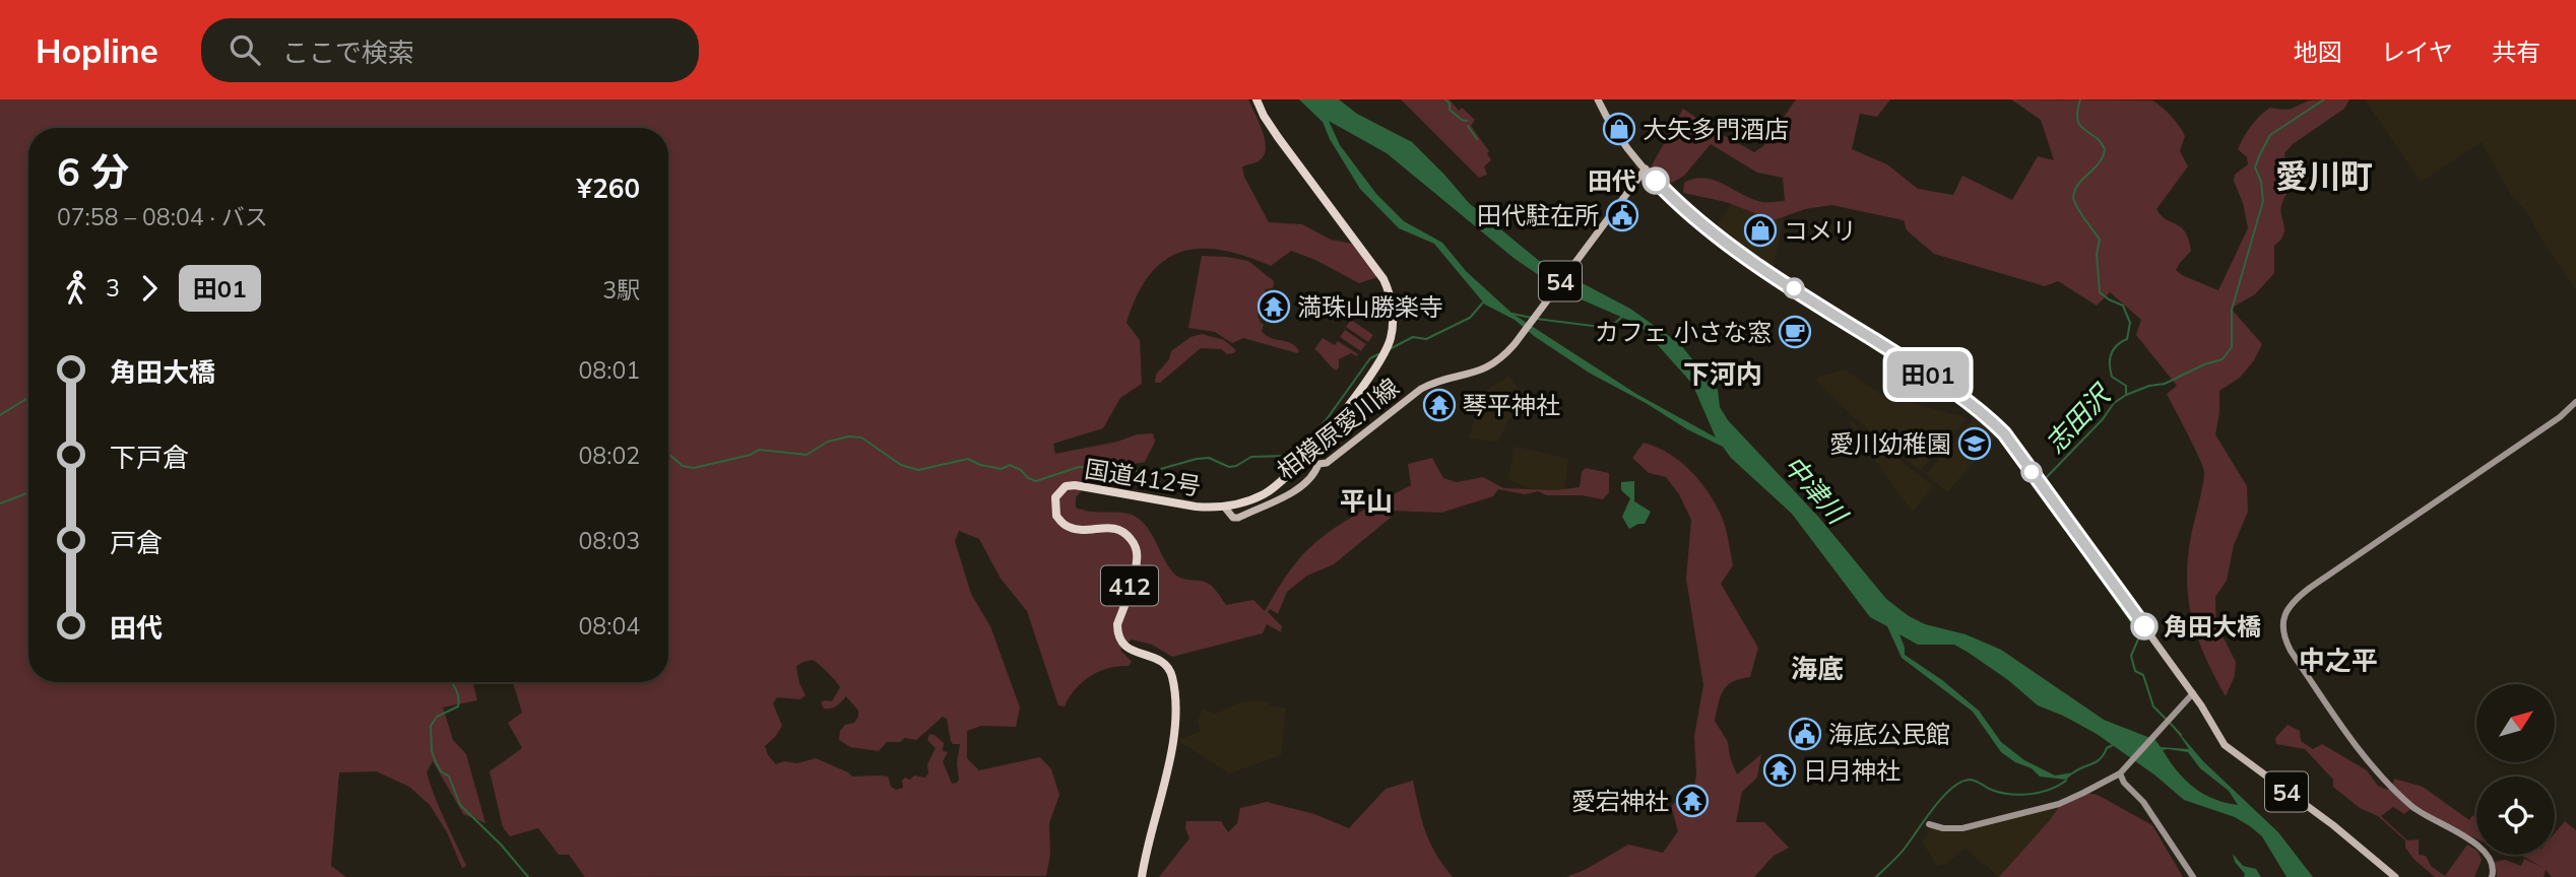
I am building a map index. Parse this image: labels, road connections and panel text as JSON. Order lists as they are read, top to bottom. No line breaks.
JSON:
{"streets":{"highway":["国道412号","412"],"main road":["54","相模原愛川線"]},"crossings":[["54","相模原愛川線"],["相模原愛川線","国道412号"]],"districts":["愛川町","下河内","平山","中之平","海底"],"water":["志田沢","中津川"],"places":{"shop":["大矢多門酒店","コメリ"],"other":["田代","角田大橋"],"public building":["田代駐在所","海底公民館"],"temple":["満珠山勝楽寺","琴平神社","日月神社","愛宕神社"],"cafe":["カフェ 小さな窓"],"school or university":["愛川幼稚園"]},"lines":["bus line 田01"],"north":"top right","page":{"header":"Hopline","search":"ここで検索","nav":["地図","レイヤ","共有"],"on_map":"田01","heading":["6 分","07:58 – 08:04 · バス","¥260"],"legs":["3","田01","3駅"],"list":[{"name":"角田大橋","value":"08:01"},{"name":"下戸倉","value":"08:02"},{"name":"戸倉","value":"08:03"},{"name":"田代","value":"08:04"}]}}
